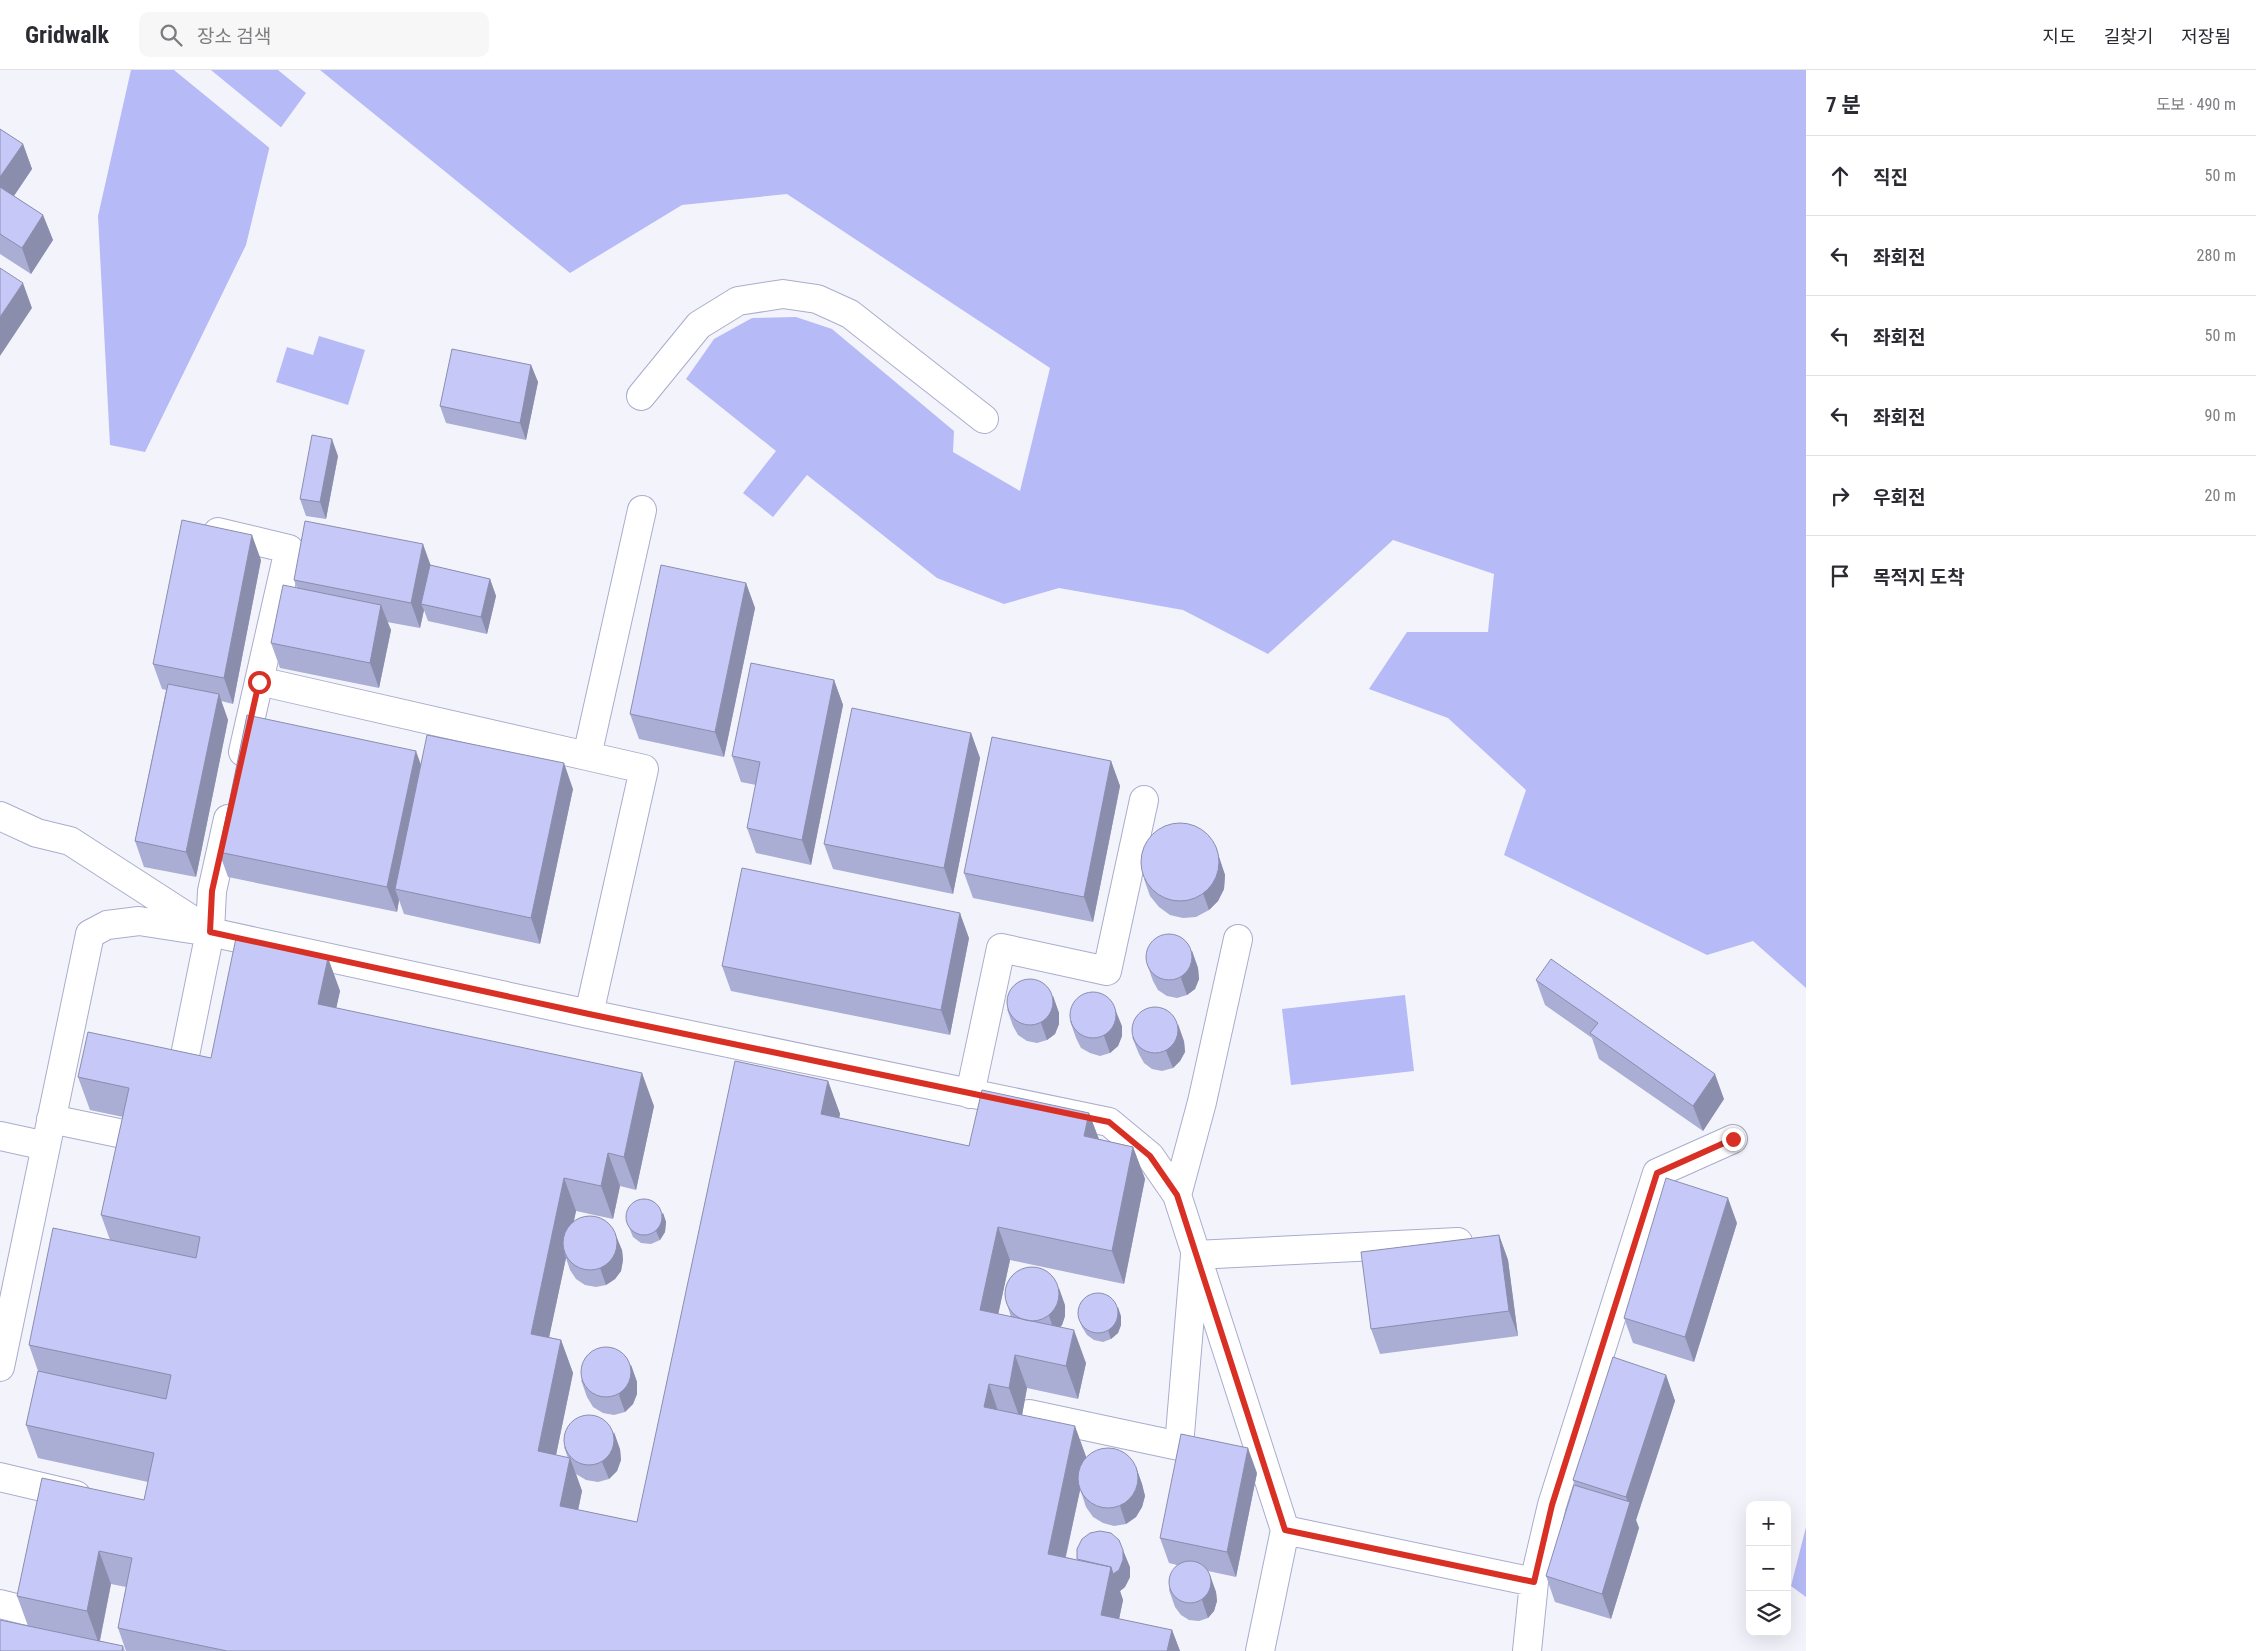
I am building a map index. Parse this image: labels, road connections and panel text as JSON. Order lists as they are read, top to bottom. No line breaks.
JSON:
{"page":{"header":"Gridwalk","search":"장소 검색","nav":["지도","길찾기","저장됨"],"heading":["7 분","도보 · 490 m"],"list":[["직진","50 m"],["좌회전","280 m"],["좌회전","50 m"],["좌회전","90 m"],["우회전","20 m"],"목적지 도착"],"map_buttons":["+","−"]}}
